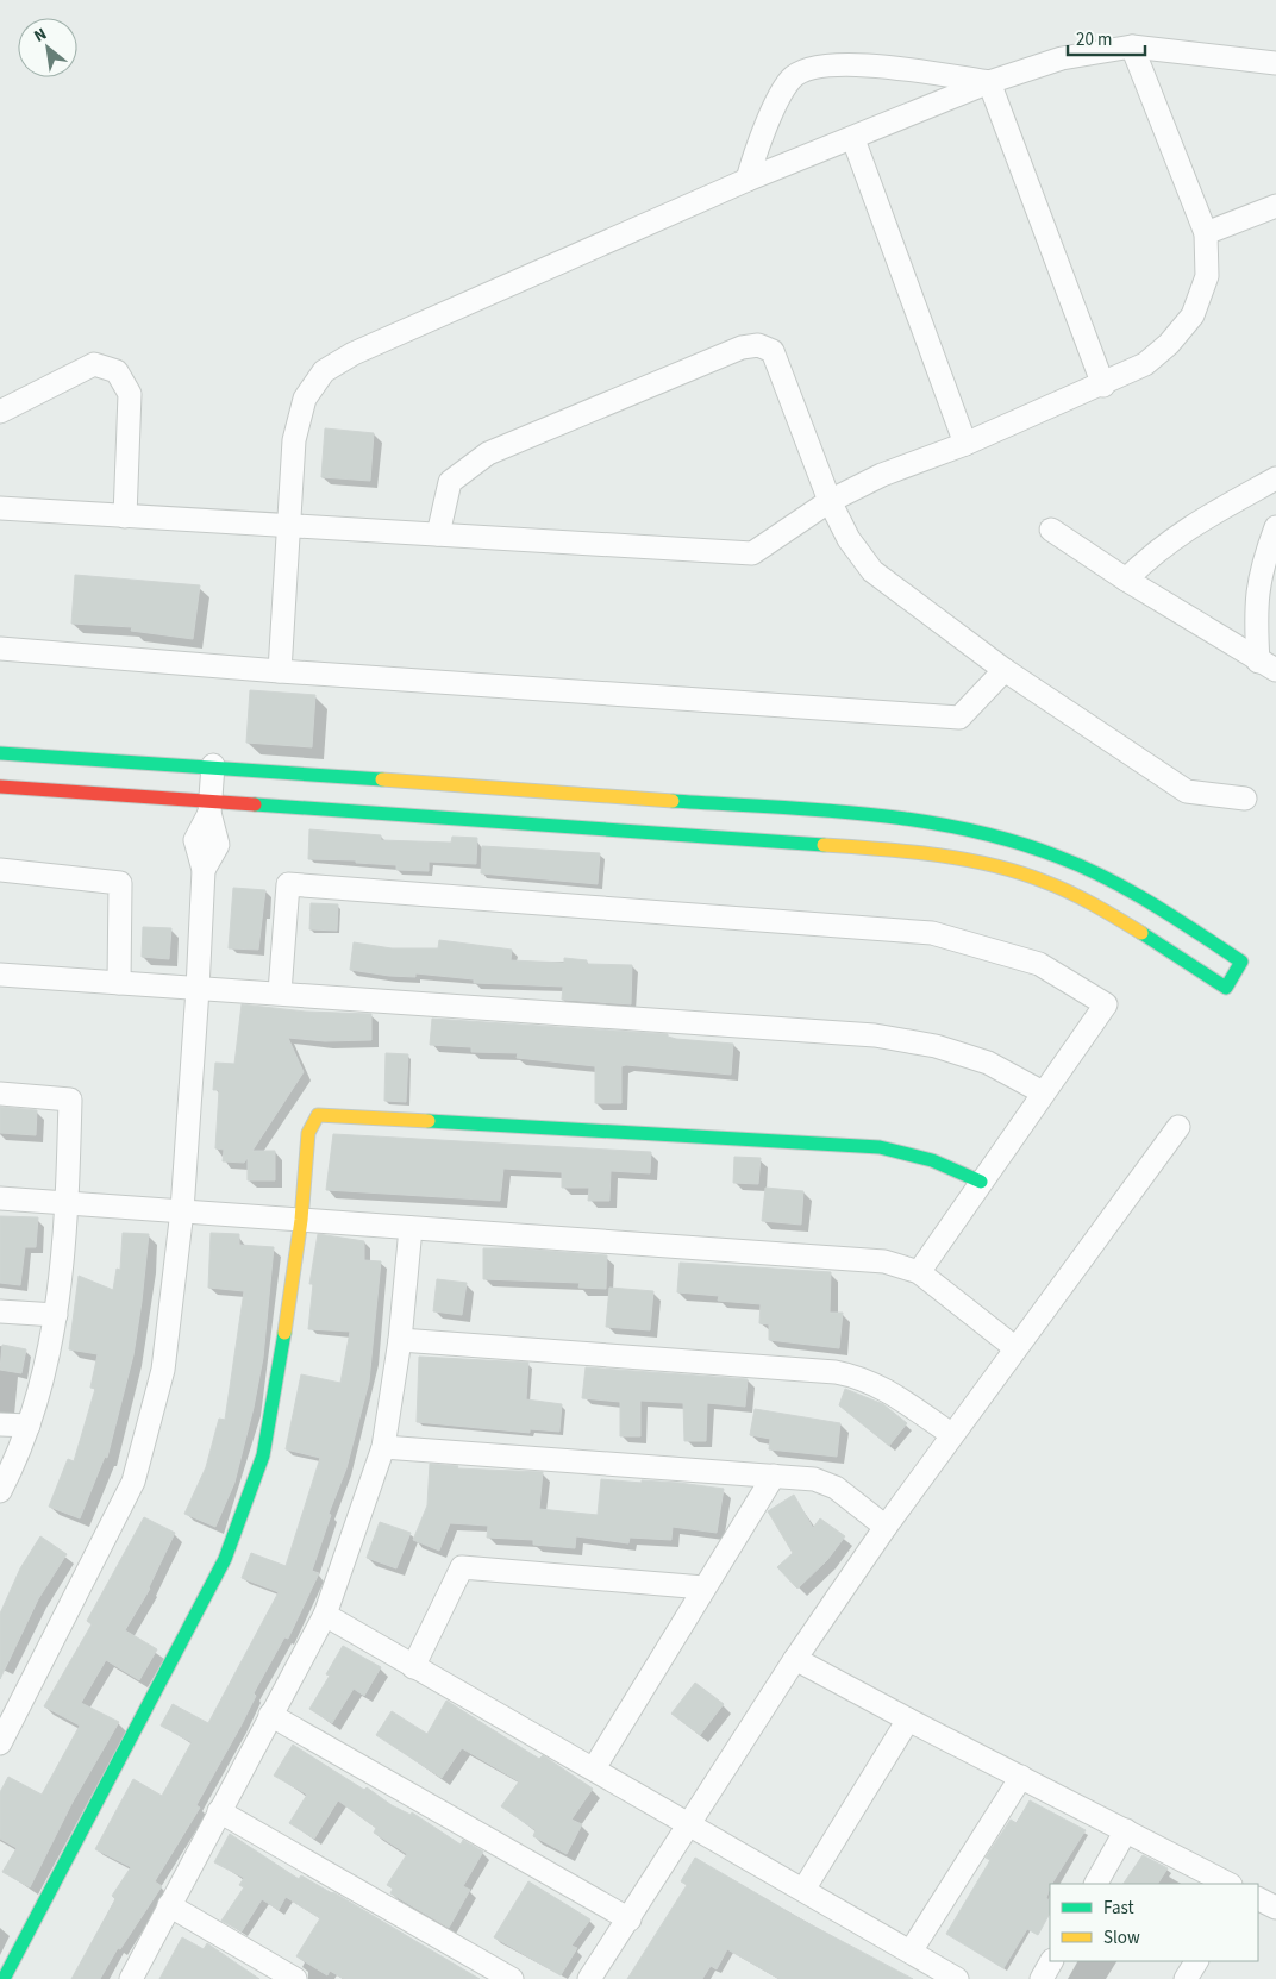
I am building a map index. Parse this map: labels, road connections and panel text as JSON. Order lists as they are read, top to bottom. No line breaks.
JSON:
{"legend":["Fast","Slow"],"scale_bar":"20 m","north":"top left"}
